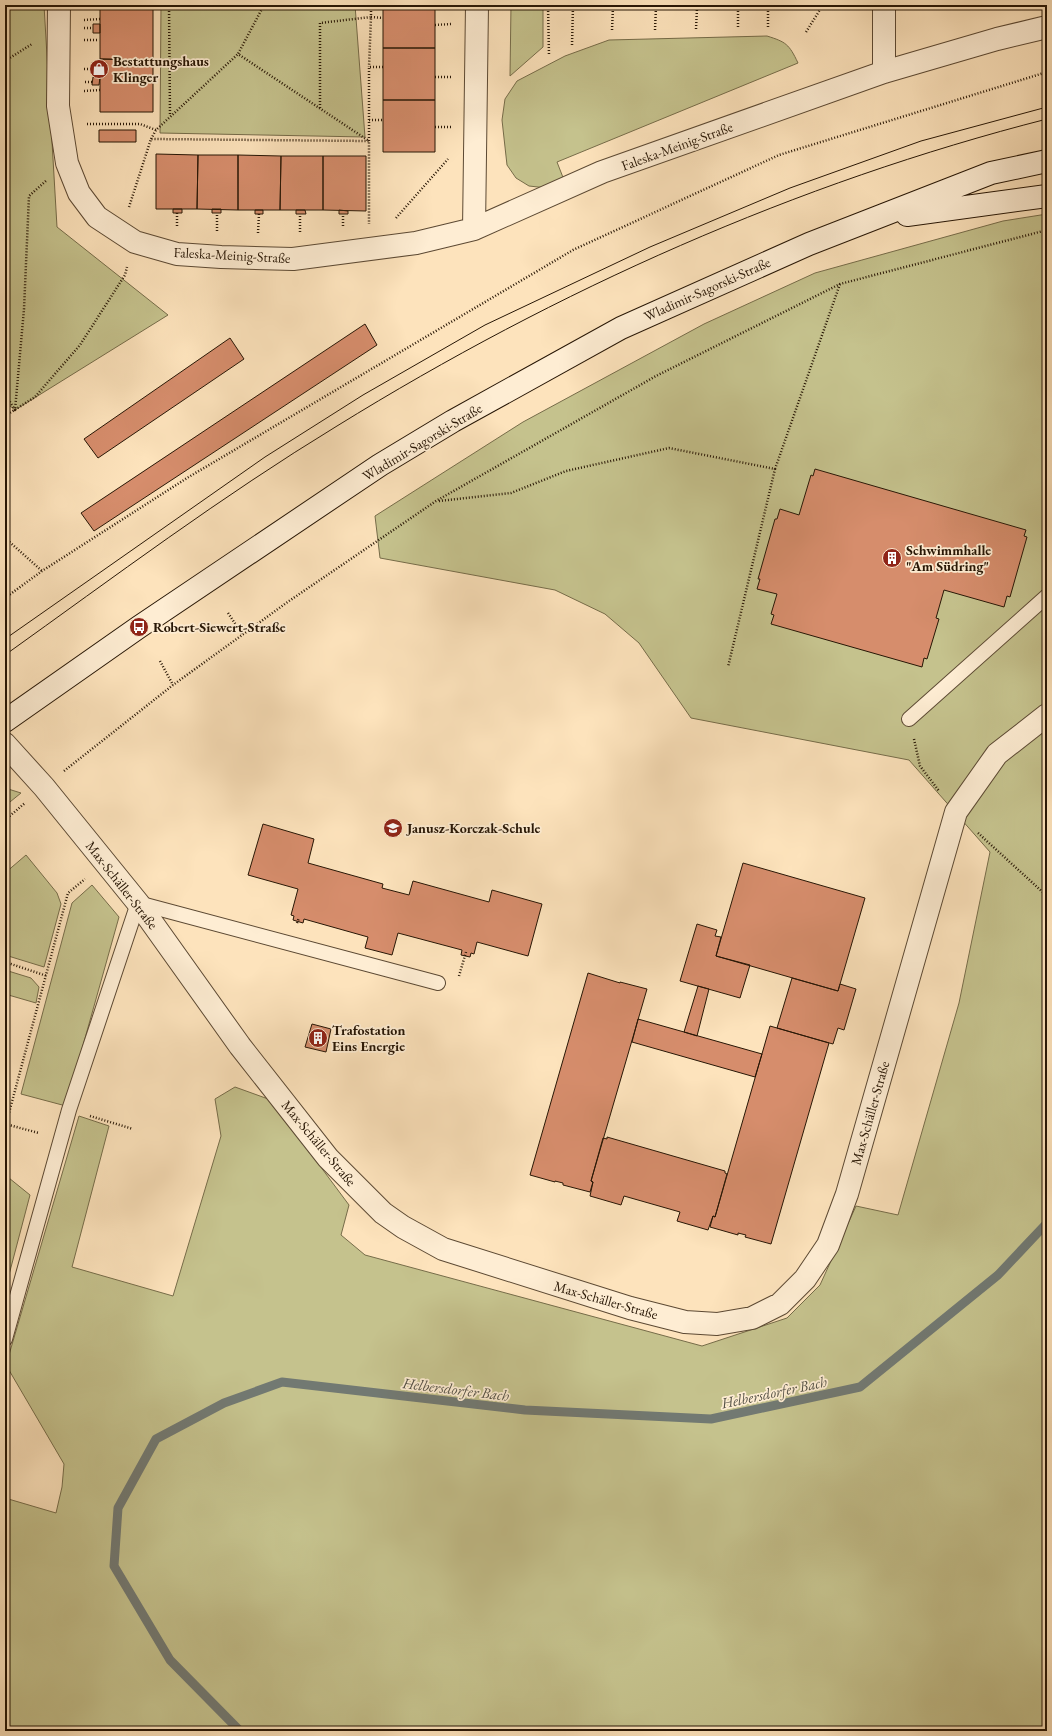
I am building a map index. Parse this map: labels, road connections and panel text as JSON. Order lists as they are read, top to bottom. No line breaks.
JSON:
{"streets":{"street":["Faleska-Meinig-Straße","Wladimir-Sagorski-Straße","Max-Schäller-Straße"]},"water":["Helbersdorfer Bach"],"places":{"shop":["Bestattungshaus Klinger"],"building":["Schwimmhalle \"Am Südring\"","Trafostation Eins Energie"],"bus stop":["Robert-Siewert-Straße"],"school or university":["Janusz-Korczak-Schule"]}}
